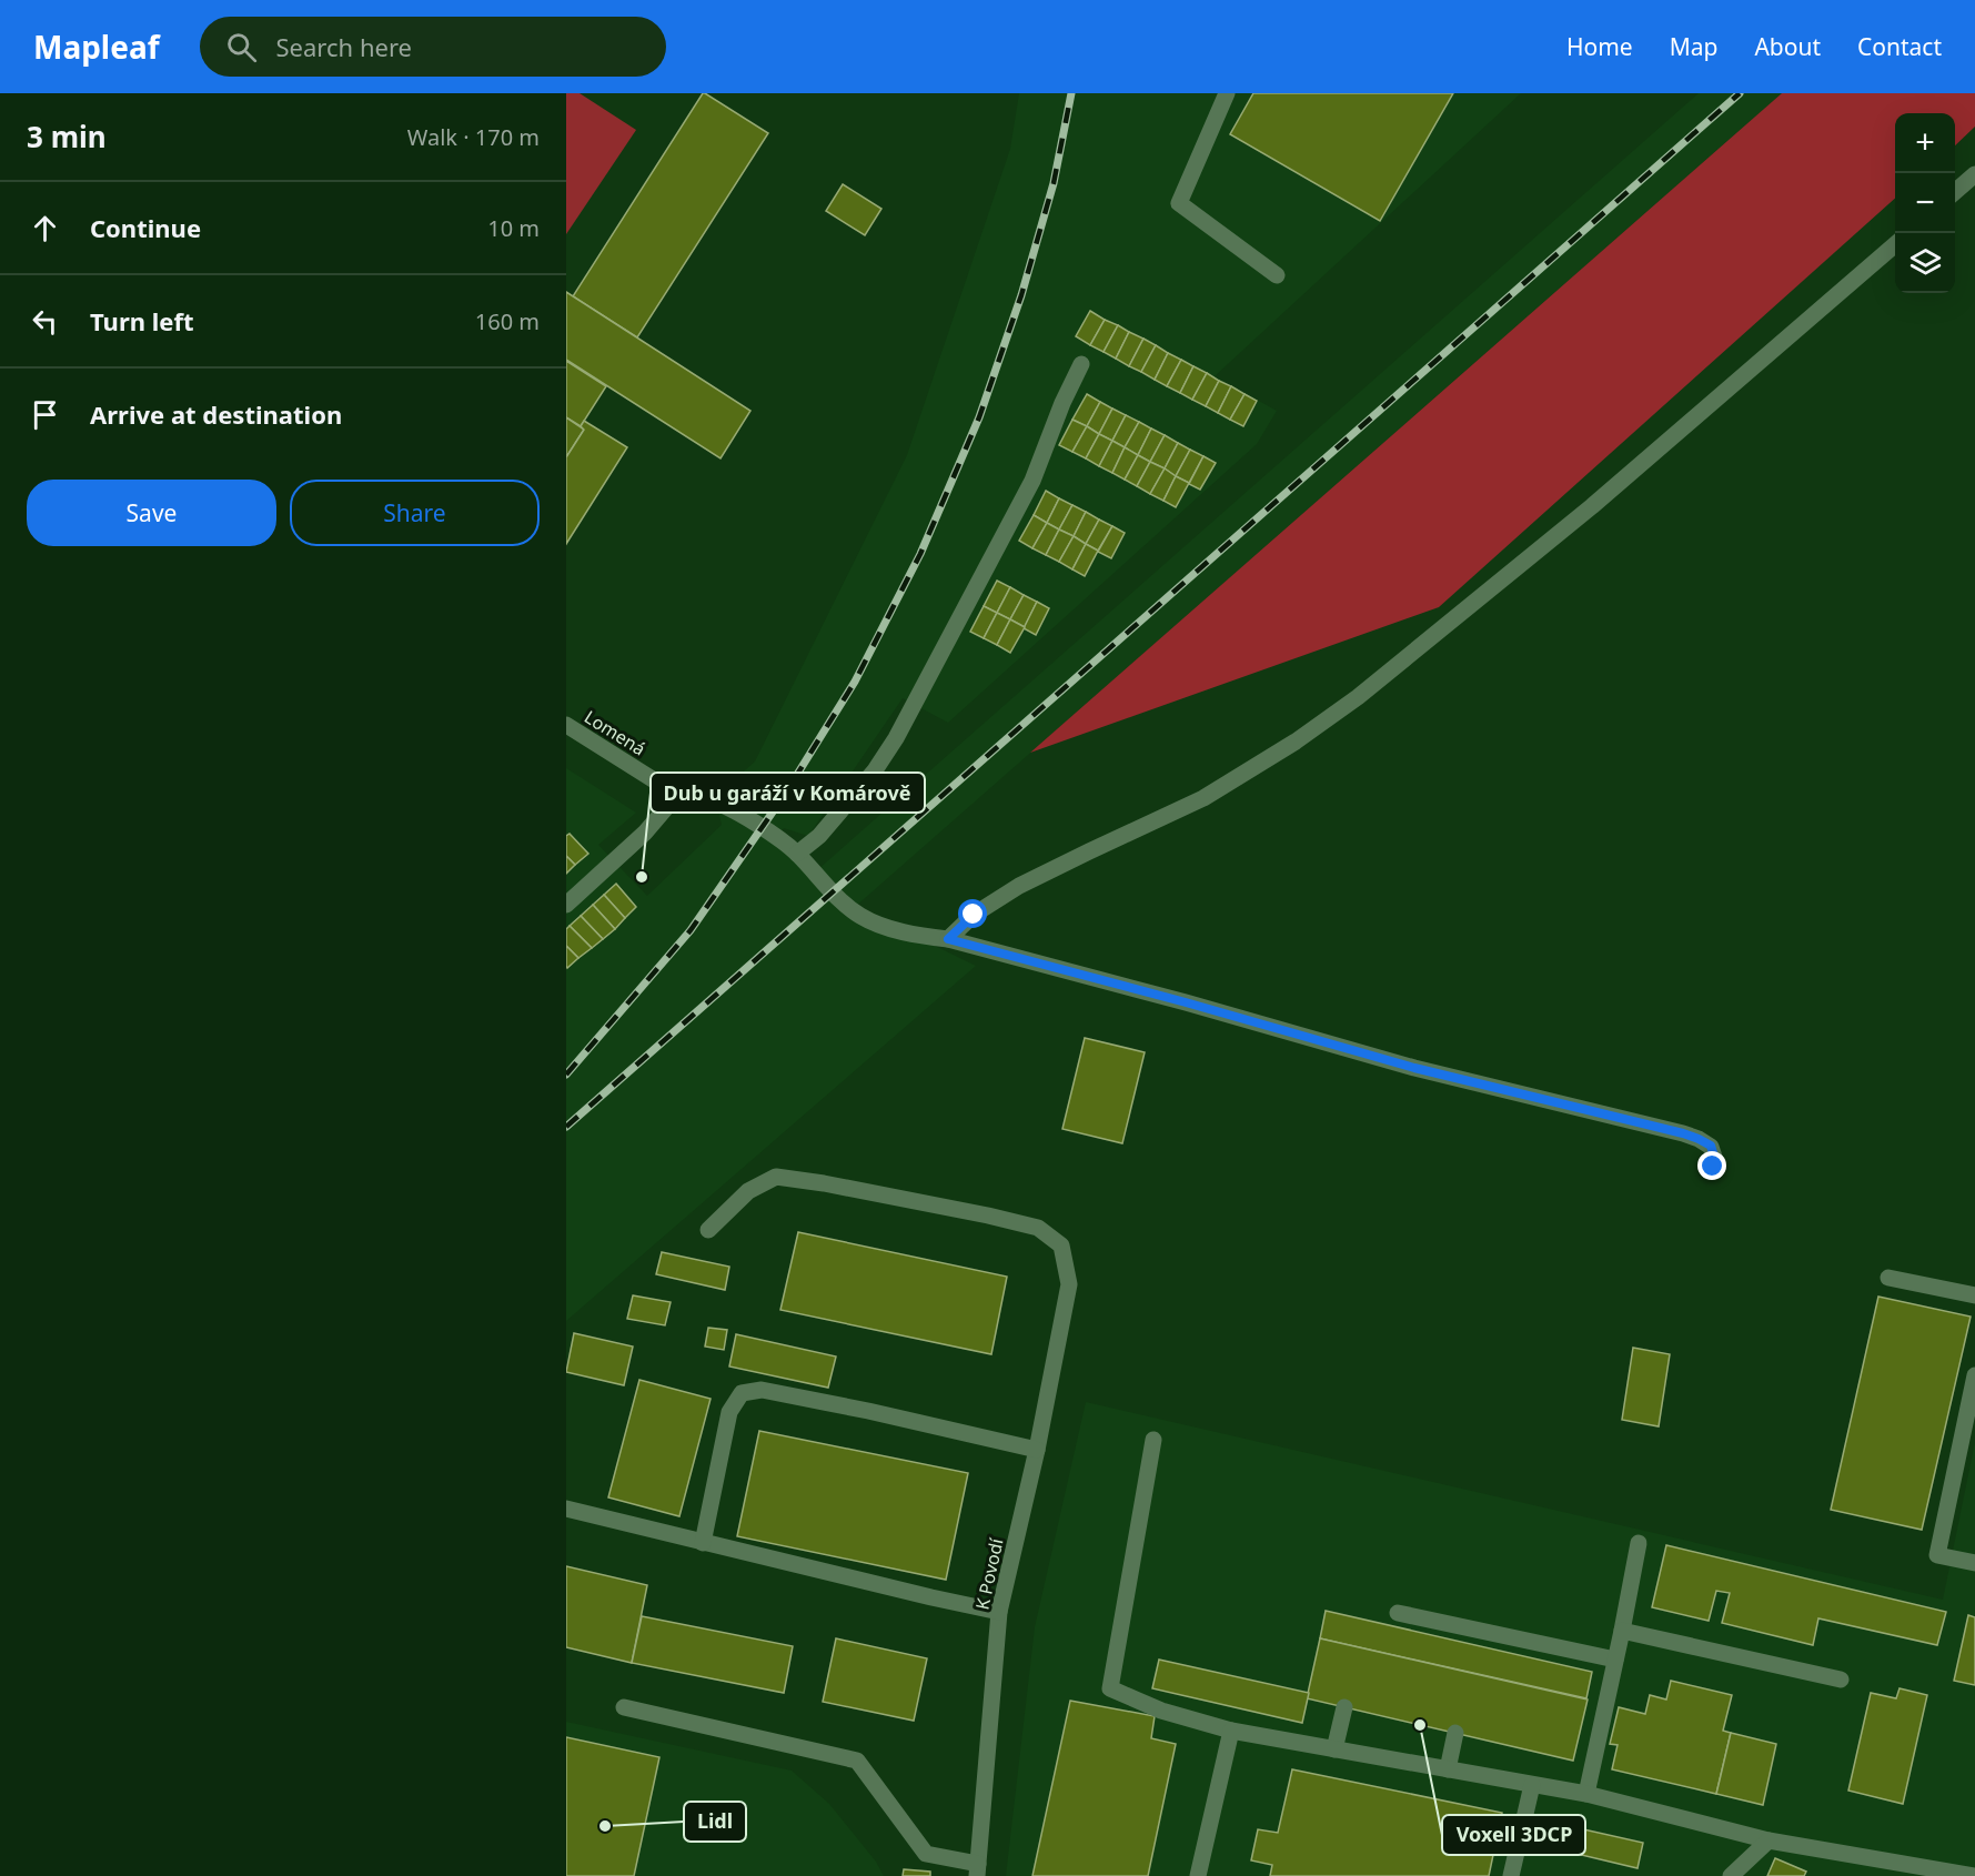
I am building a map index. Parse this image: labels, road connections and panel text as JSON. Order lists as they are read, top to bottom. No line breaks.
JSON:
{"streets":{"street":["Lomená","K Povodí"]},"places":["Dub u garáží v Komárově","Voxell 3DCP","Lidl"],"page":{"header":"Mapleaf","search":"Search here","nav":["Home","Map","About","Contact"],"heading":["3 min","Walk · 170 m"],"map_buttons":["+","−"],"list":[["Continue","10 m"],["Turn left","160 m"],"Arrive at destination"],"buttons":["Save","Share"]}}
